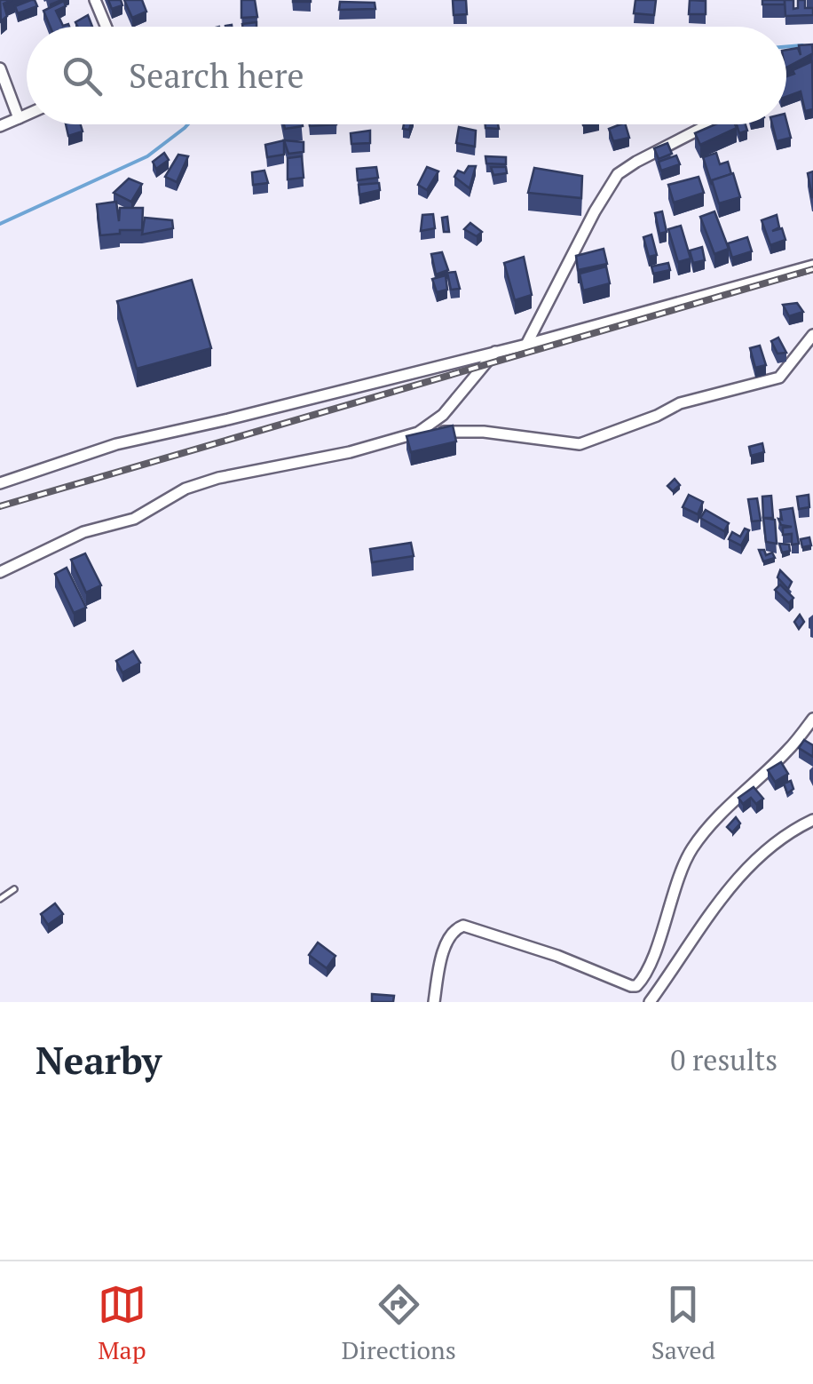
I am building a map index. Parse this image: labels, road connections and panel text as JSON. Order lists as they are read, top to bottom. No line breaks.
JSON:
{"page":{"search":"Search here","heading":["Nearby","0 results"],"nav":["Map","Directions","Saved"]}}
